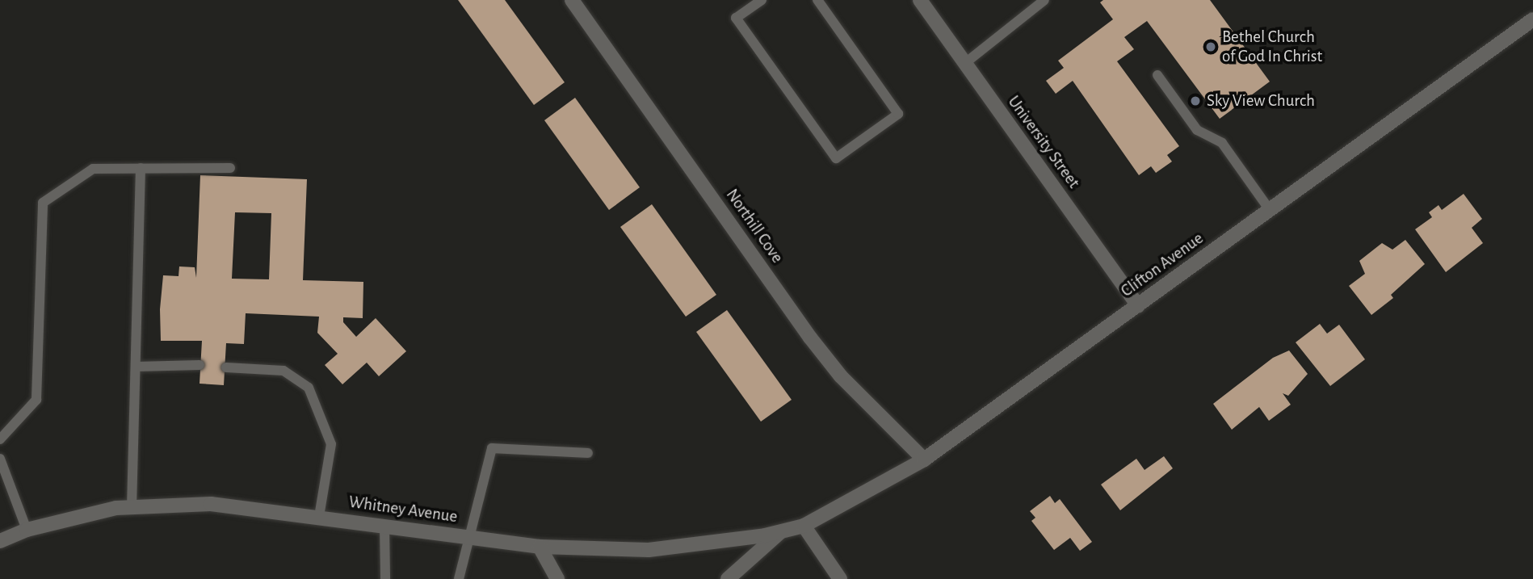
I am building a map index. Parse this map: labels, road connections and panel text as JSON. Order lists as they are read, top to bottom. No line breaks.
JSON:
{"streets":{"main road":["University Street","Northill Cove","Clifton Avenue","Whitney Avenue"]},"crossings":[["University Street","Clifton Avenue"],["Northill Cove","Clifton Avenue"],["Clifton Avenue","Whitney Avenue"]],"places":["Bethel Church of God In Christ","Sky View Church"]}
